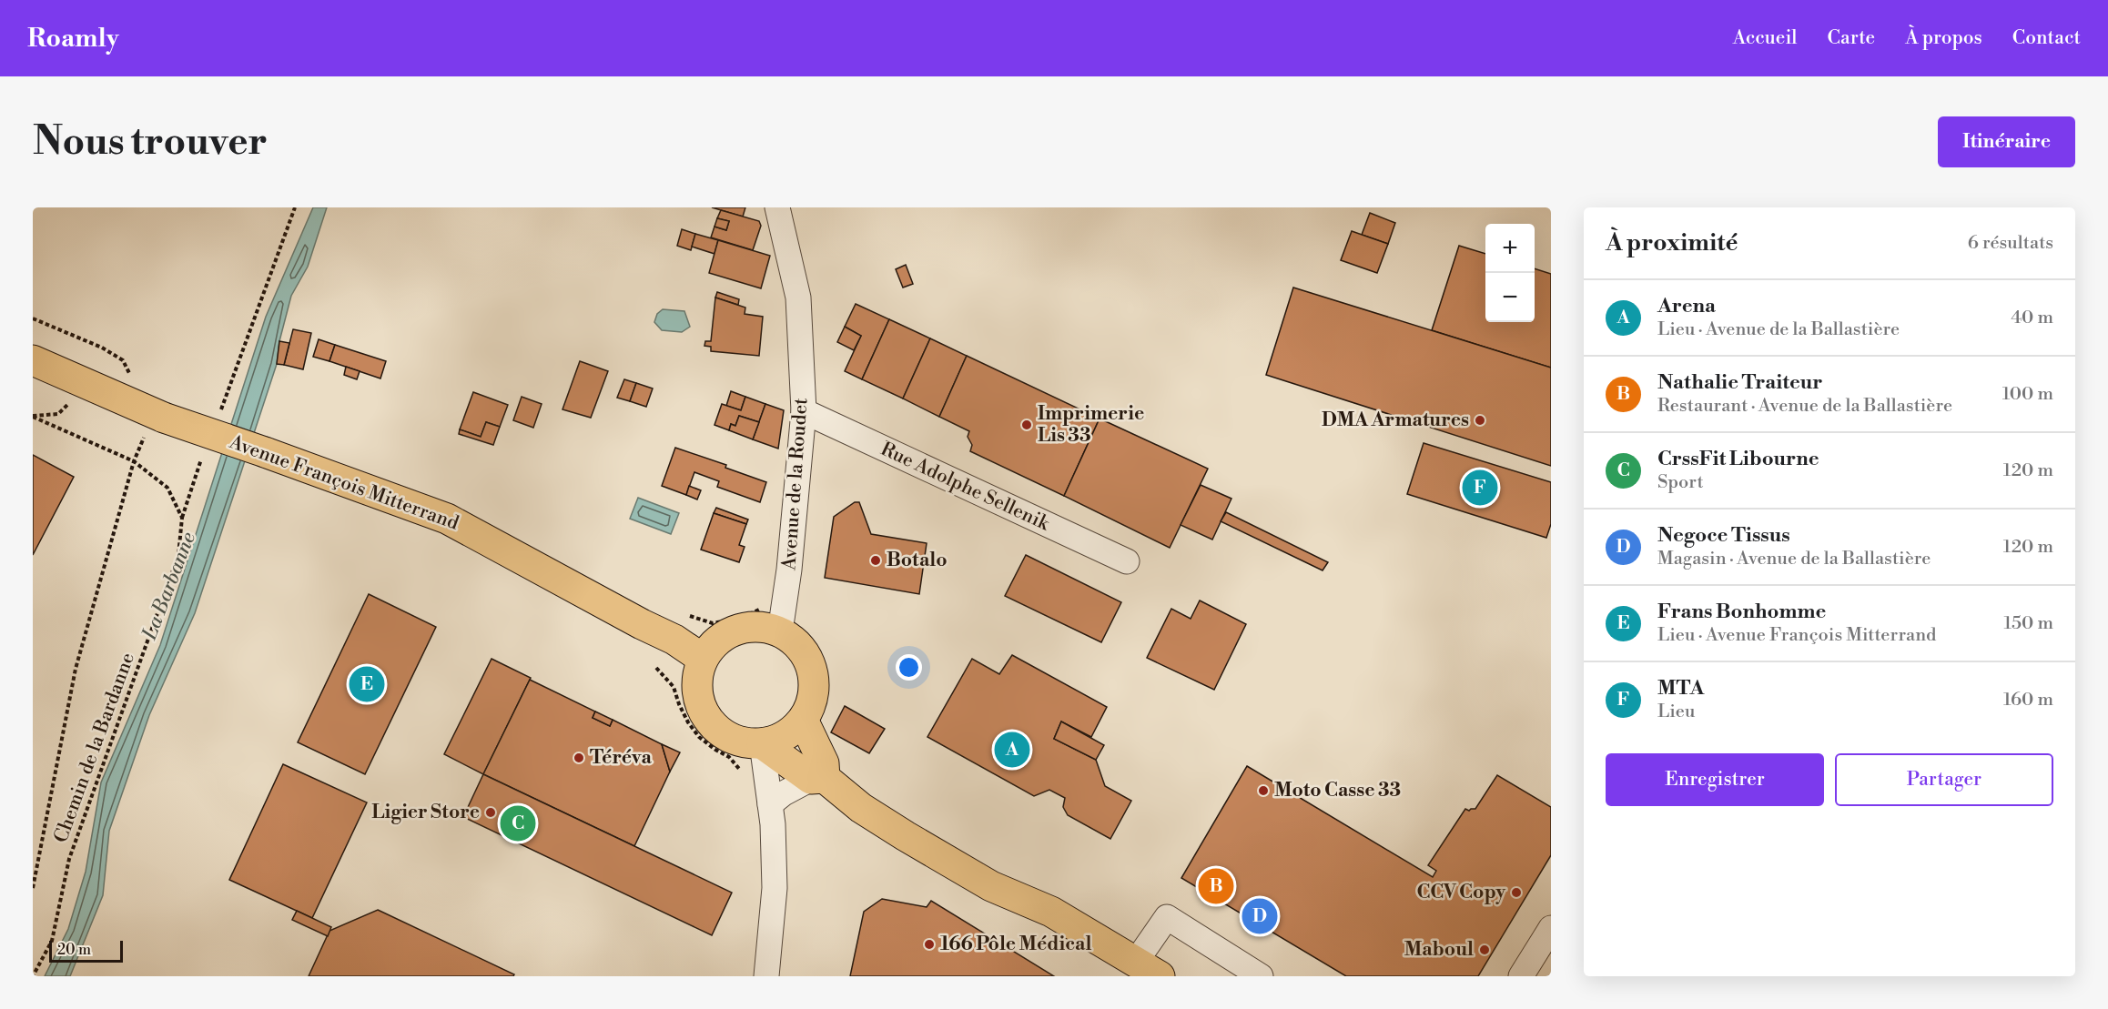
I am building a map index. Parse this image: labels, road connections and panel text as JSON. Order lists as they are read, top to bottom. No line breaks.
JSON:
{"streets":{"main road":["Avenue François Mitterrand"],"street":["Avenue de la Roudet","Rue Adolphe Sellenik"],"path":["Chemin de la Bardanne"]},"crossings":[["Avenue François Mitterrand","Avenue de la Roudet"],["Avenue de la Roudet","Rue Adolphe Sellenik"]],"water":["La Barbanne"],"places":["DMA Armatures","Imprimerie Lis 33","Botalo","Téréva","Moto Casse 33","Ligier Store","CCV Copy","166 Pôle Médical","Maboul"],"scale_bar":"20 m","page":{"header":"Roamly","nav":["Accueil","Carte","À propos","Contact"],"buttons":["Itinéraire",["Enregistrer","Partager"]],"title":"Nous trouver","heading":["À proximité","6 résultats"],"map_buttons":["+","−"],"list":[{"mark":"A","name":"Arena","note":"Lieu · Avenue de la Ballastière","value":"40 m"},{"mark":"B","name":"Nathalie Traiteur","note":"Restaurant · Avenue de la Ballastière","value":"100 m"},{"mark":"C","name":"CrssFit Libourne","note":"Sport","value":"120 m"},{"mark":"D","name":"Negoce Tissus","note":"Magasin · Avenue de la Ballastière","value":"120 m"},{"mark":"E","name":"Frans Bonhomme","note":"Lieu · Avenue François Mitterrand","value":"150 m"},{"mark":"F","name":"MTA","note":"Lieu","value":"160 m"}],"pins":["F","E","A","C","B","D"],"scale":"20 m"}}
